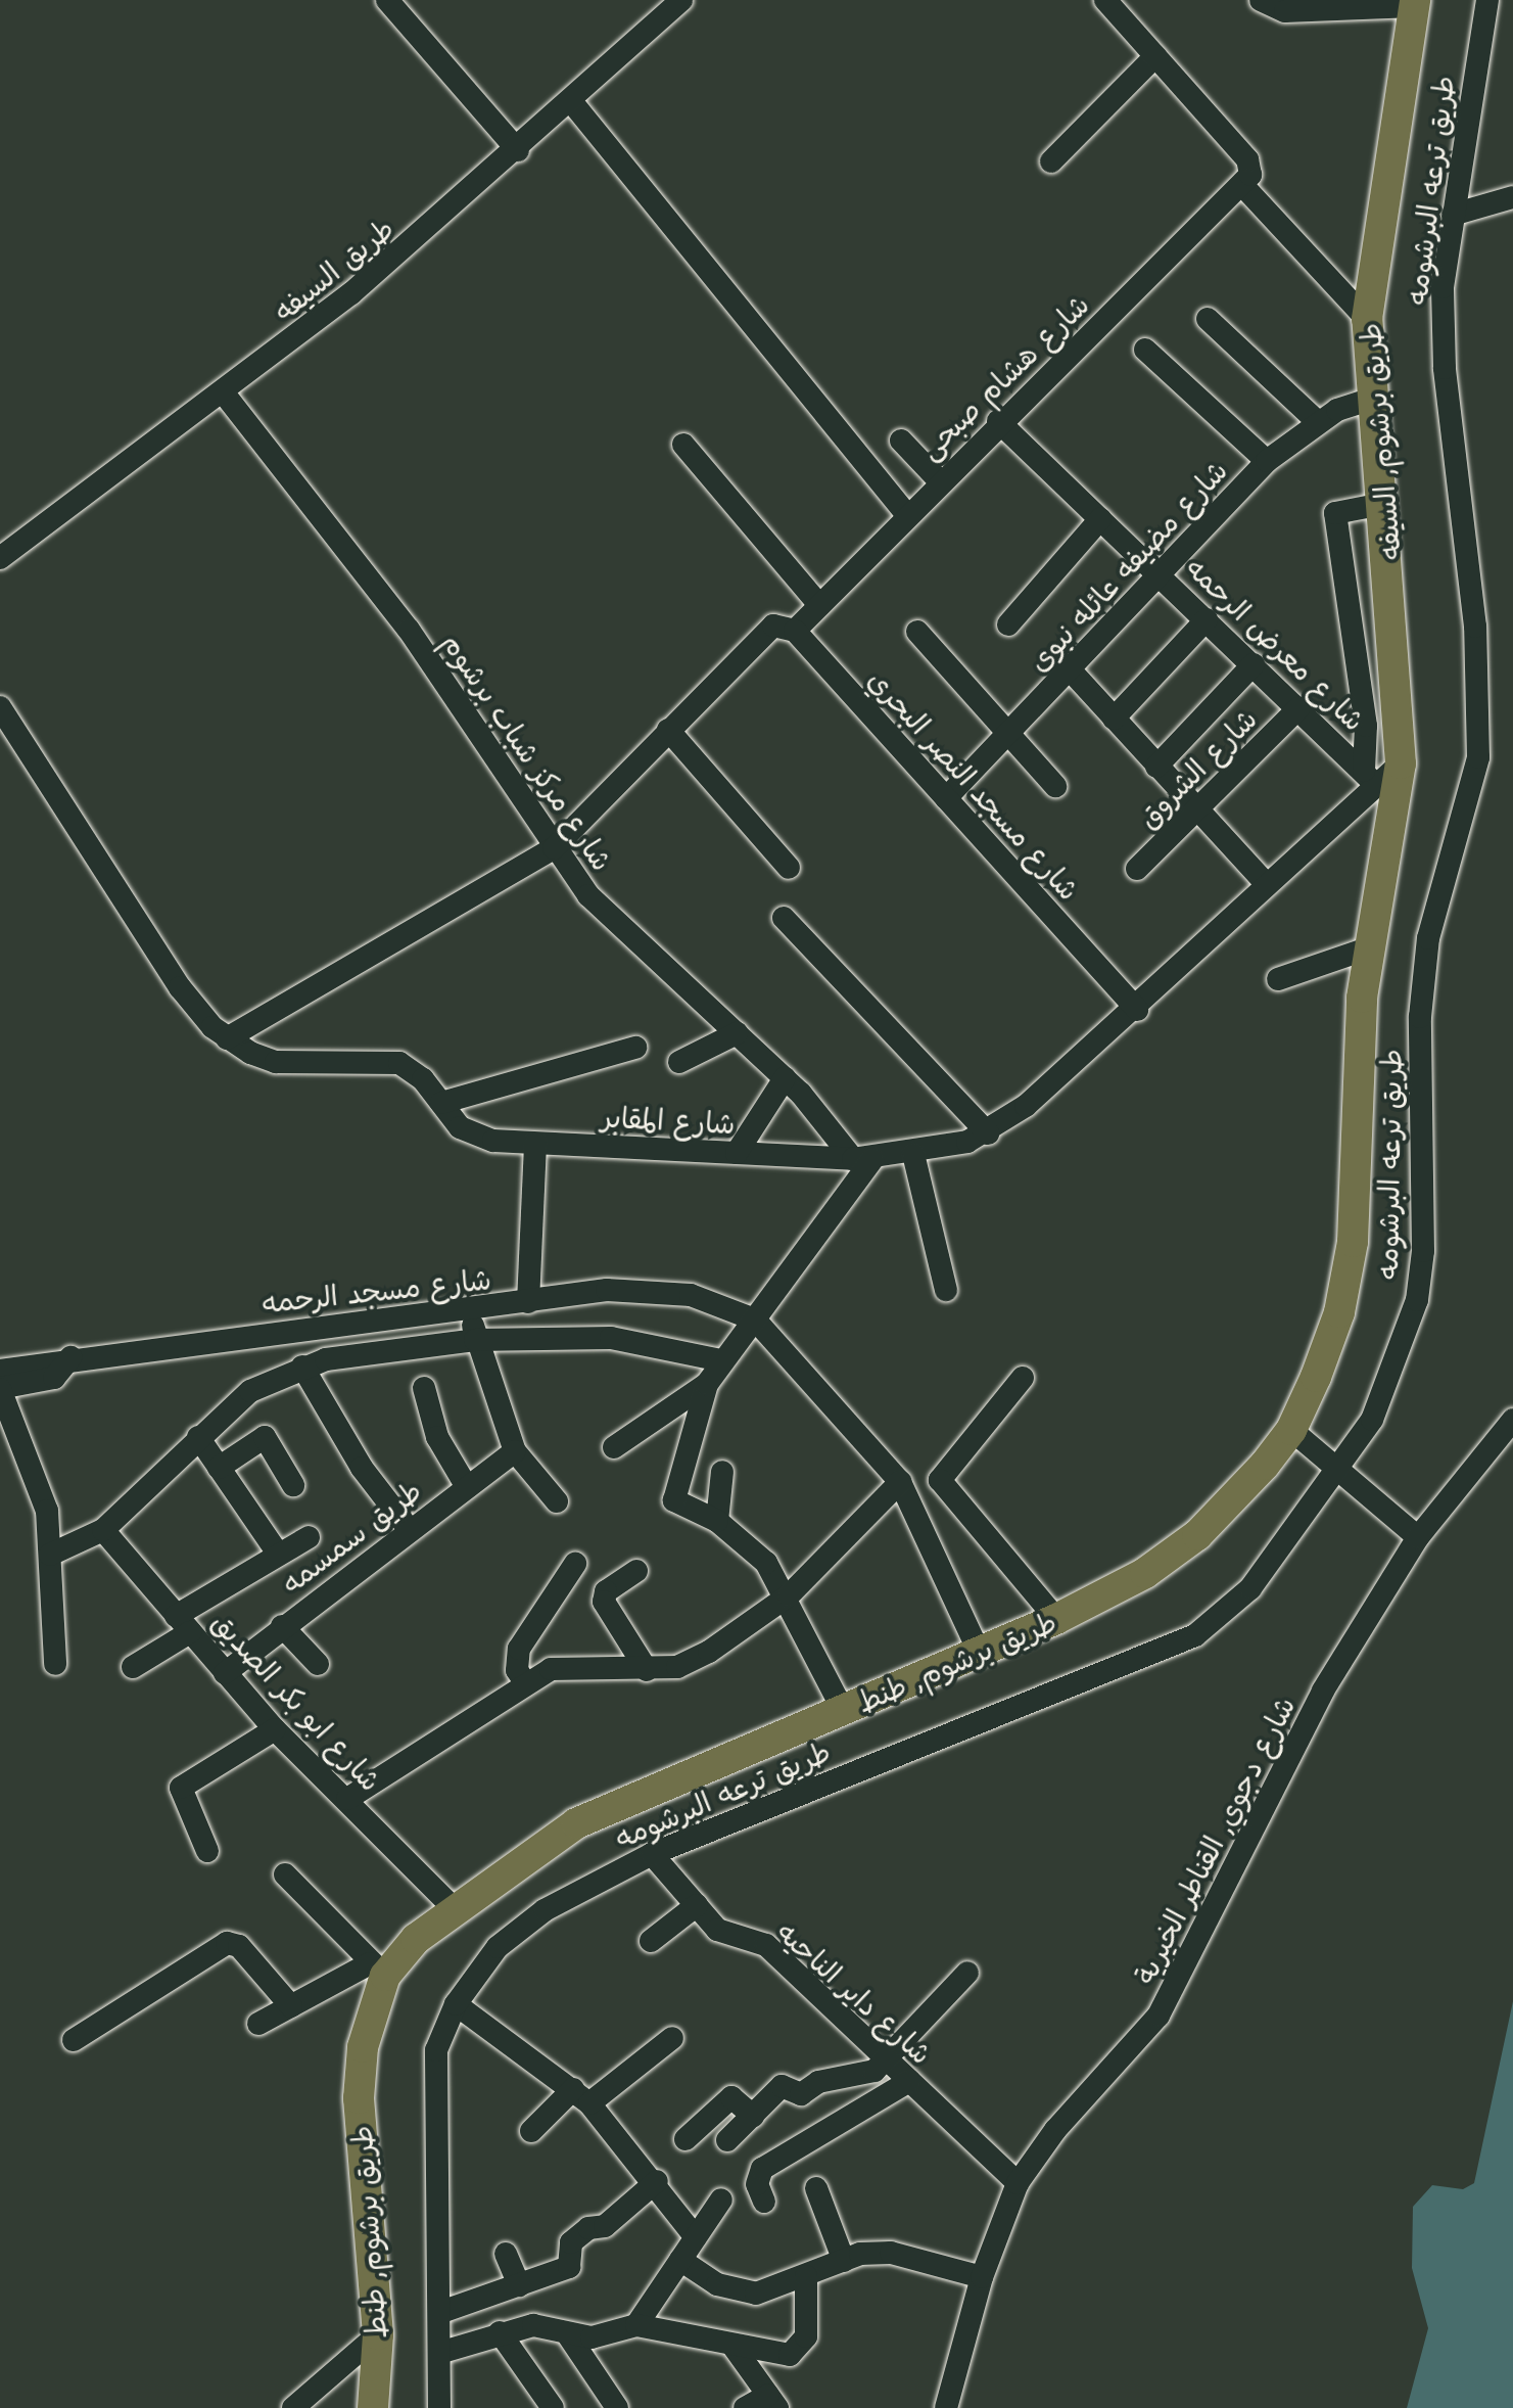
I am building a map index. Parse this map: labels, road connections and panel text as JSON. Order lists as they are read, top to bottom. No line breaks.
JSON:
{"streets":{"main road":["طريق برشوم, السيفه","طريق برشوم, طنط"],"street":["طريق ترعه البرشومه","طريق السيفه","شارع هشام صبحى","شارع مضيفه عائله نبوى","شارع معرض الرحمه","شارع مركز شباب برشوم","شارع الشروق","شارع مسجد النصر البحري","شارع المقابر","شارع مسجد الرحمه","طريق سمسمه","شارع ابو بكر الصديق","شارع دجوي, القناطر الخيرية","شارع داير الناحيه"]},"crossings":[["طريق ترعه البرشومه","شارع داير الناحيه"],["طريق السيفه","شارع مركز شباب برشوم"],["شارع هشام صبحى","شارع معرض الرحمه"],["شارع هشام صبحى","شارع مسجد النصر البحري"],["طريق برشوم, السيفه","شارع مضيفه عائله نبوى"],["طريق برشوم, السيفه","شارع المقابر"],["طريق برشوم, السيفه","طريق برشوم, طنط"],["شارع مضيفه عائله نبوى","شارع معرض الرحمه"],["شارع مضيفه عائله نبوى","شارع مسجد النصر البحري"],["شارع معرض الرحمه","شارع الشروق"],["شارع معرض الرحمه","شارع المقابر"],["شارع مركز شباب برشوم","شارع المقابر"],["شارع مسجد النصر البحري","شارع المقابر"],["شارع المقابر","طريق برشوم, طنط"],["طريق سمسمه","شارع ابو بكر الصديق"],["طريق برشوم, طنط","شارع ابو بكر الصديق"],["شارع دجوي, القناطر الخيرية","شارع داير الناحيه"]]}
